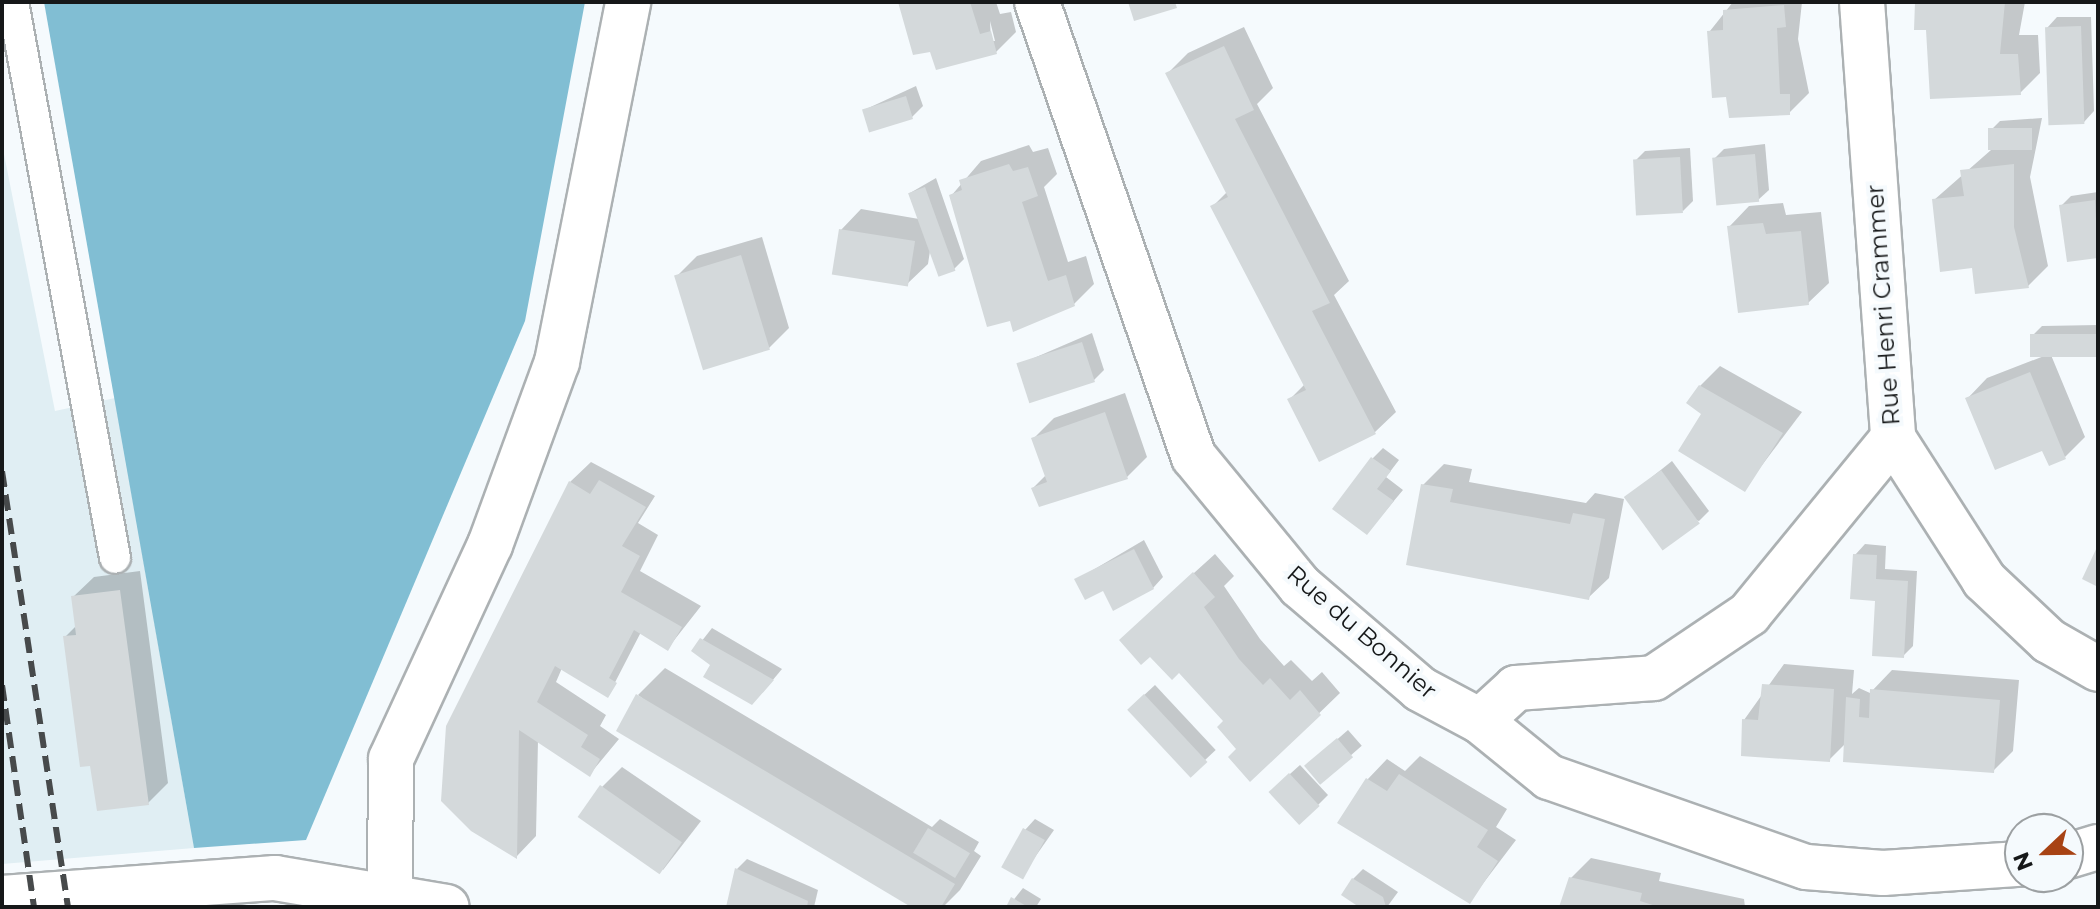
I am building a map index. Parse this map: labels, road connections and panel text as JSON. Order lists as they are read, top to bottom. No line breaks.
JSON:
{"streets":{"street":["Rue Henri Crammer","Rue du Bonnier"]},"north":"left"}
